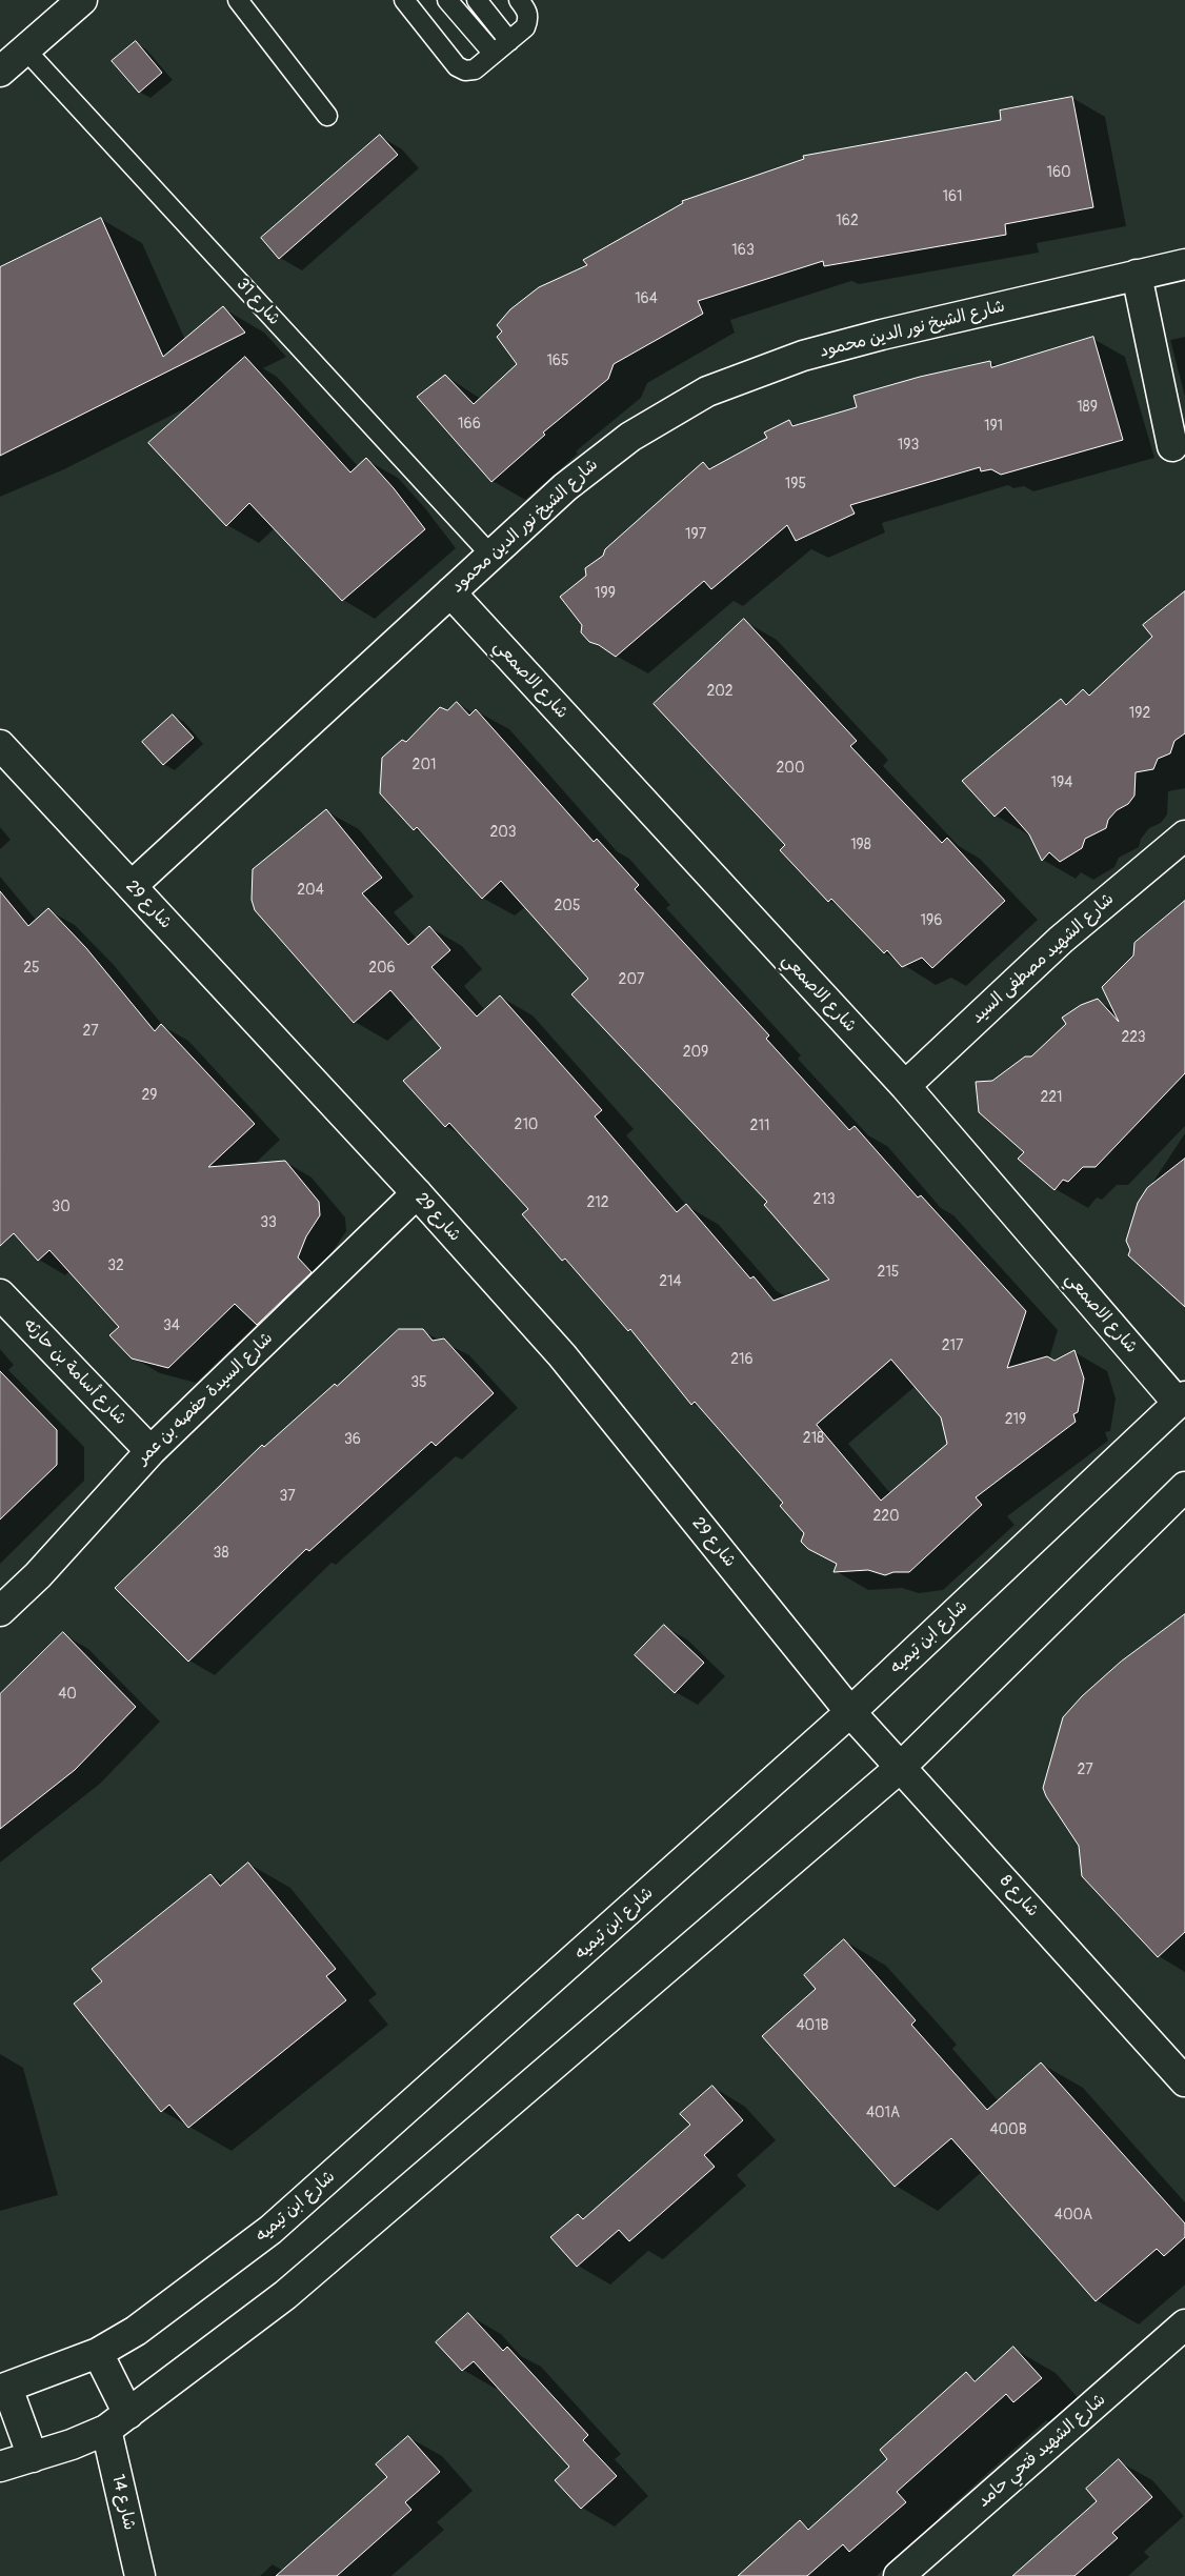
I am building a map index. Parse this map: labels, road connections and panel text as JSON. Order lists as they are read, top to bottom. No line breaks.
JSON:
{"streets":{"street":["شارع الشيخ نور الدين محمود","شارع الاصمعي","شارع 29","شارع الشهيد مصطفى السيد","شارع أسامة بن حارثه","شارع السيدة حفصه بن عمر","شارع ابن تيميه","شارع 8","شارع الشهيد فتحي حامد","شارع 14"],"lane":["شارع 31"]},"crossings":[["شارع 31","شارع الشيخ نور الدين محمود"],["شارع الشيخ نور الدين محمود","شارع الاصمعي"],["شارع الشيخ نور الدين محمود","شارع 29"],["شارع الاصمعي","شارع الشهيد مصطفى السيد"],["شارع الاصمعي","شارع ابن تيميه"],["شارع 29","شارع السيدة حفصه بن عمر"],["شارع 29","شارع ابن تيميه"],["شارع 29","شارع 8"],["شارع أسامة بن حارثه","شارع السيدة حفصه بن عمر"],["شارع ابن تيميه","شارع 8"],["شارع ابن تيميه","شارع 14"]],"house_numbers":["160","161","162","163","164","165","189","166","191","193","195","197","199","202","192","201","200","194","203","198","204","205","196","25","206","207","27","223","209","29","221","210","211","213","212","30","33","32","215","214","34","217","216","35","219","218","36","37","220","38","40","27","401B","401A","400B","400A"]}
